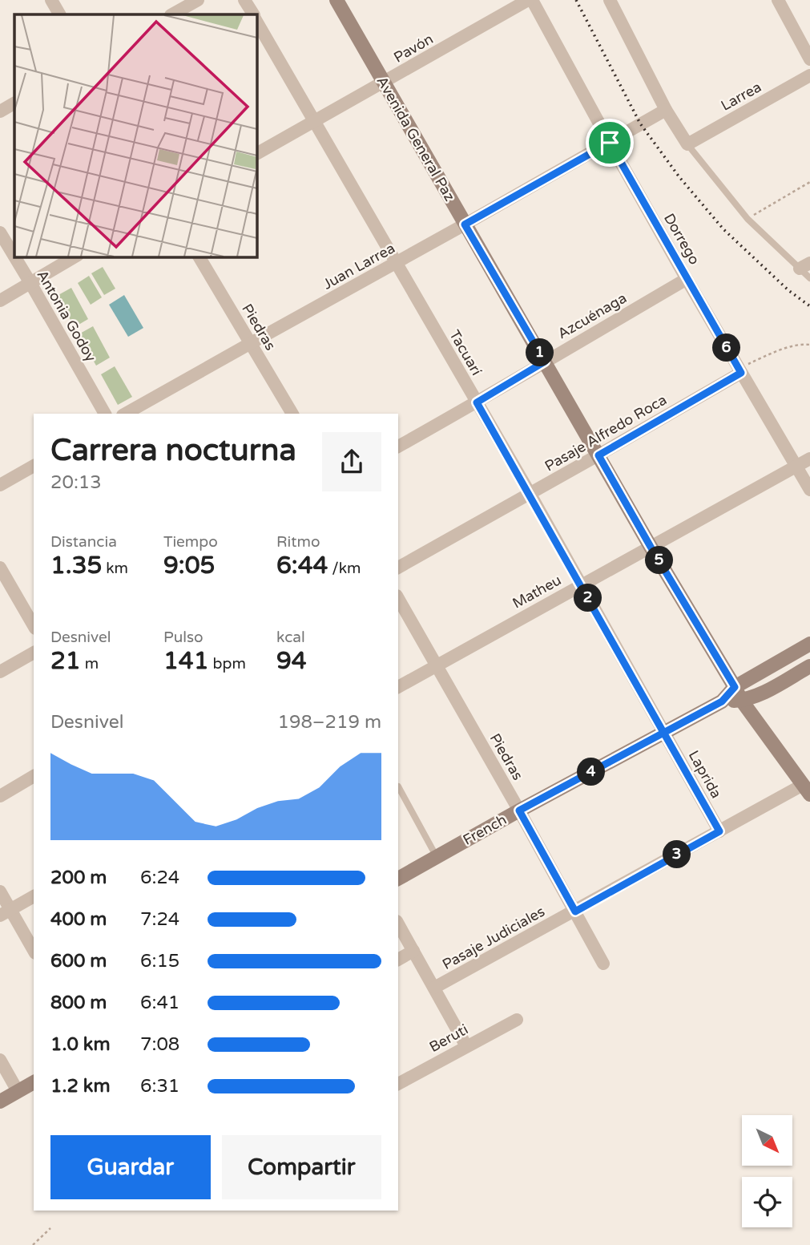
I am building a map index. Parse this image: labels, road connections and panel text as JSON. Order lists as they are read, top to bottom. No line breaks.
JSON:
{"streets":{"main road":["Avenida General Paz","French"],"street":["Pavón","Larrea","Dorrego","Juan Larrea","Antonia Godoy","Azcuénaga","Piedras","Tacuarí","Pasaje Alfredo Roca","Matheu","Laprida","Pasaje Judiciales","Beruti"]},"crossings":[["Pavón","Avenida General Paz"],["Pavón","Dorrego"],["Pavón","Tacuarí"],["Avenida General Paz","Juan Larrea"],["Avenida General Paz","Azcuénaga"],["Avenida General Paz","Pasaje Alfredo Roca"],["Avenida General Paz","Matheu"],["Avenida General Paz","French"],["Avenida General Paz","Pasaje Judiciales"],["Dorrego","Juan Larrea"],["Dorrego","Azcuénaga"],["Dorrego","Pasaje Alfredo Roca"],["Dorrego","Matheu"],["Juan Larrea","Piedras"],["Juan Larrea","Tacuarí"],["Azcuénaga","Tacuarí"],["Piedras","Matheu"],["Piedras","French"],["Piedras","Pasaje Judiciales"],["Tacuarí","Pasaje Alfredo Roca"],["Tacuarí","Matheu"],["Tacuarí","Laprida"],["Tacuarí","French"],["Laprida","French"],["Laprida","Pasaje Judiciales"]],"north":"bottom right","page":{"pins":["6","1","5","2","4","3"],"heading":["Carrera nocturna","20:13"],"stats":[["Distancia","1.35 km"],["Tiempo","9:05"],["Ritmo","6:44 /km"],["Desnivel","21 m"],["Pulso","141 bpm"],["kcal","94"]],"chart":["Desnivel","198–219 m"],"list":[{"name":"200 m","note":"6:24"},{"name":"400 m","note":"7:24"},{"name":"600 m","note":"6:15"},{"name":"800 m","note":"6:41"},{"name":"1.0 km","note":"7:08"},{"name":"1.2 km","note":"6:31"}],"buttons":["Guardar","Compartir"]}}
